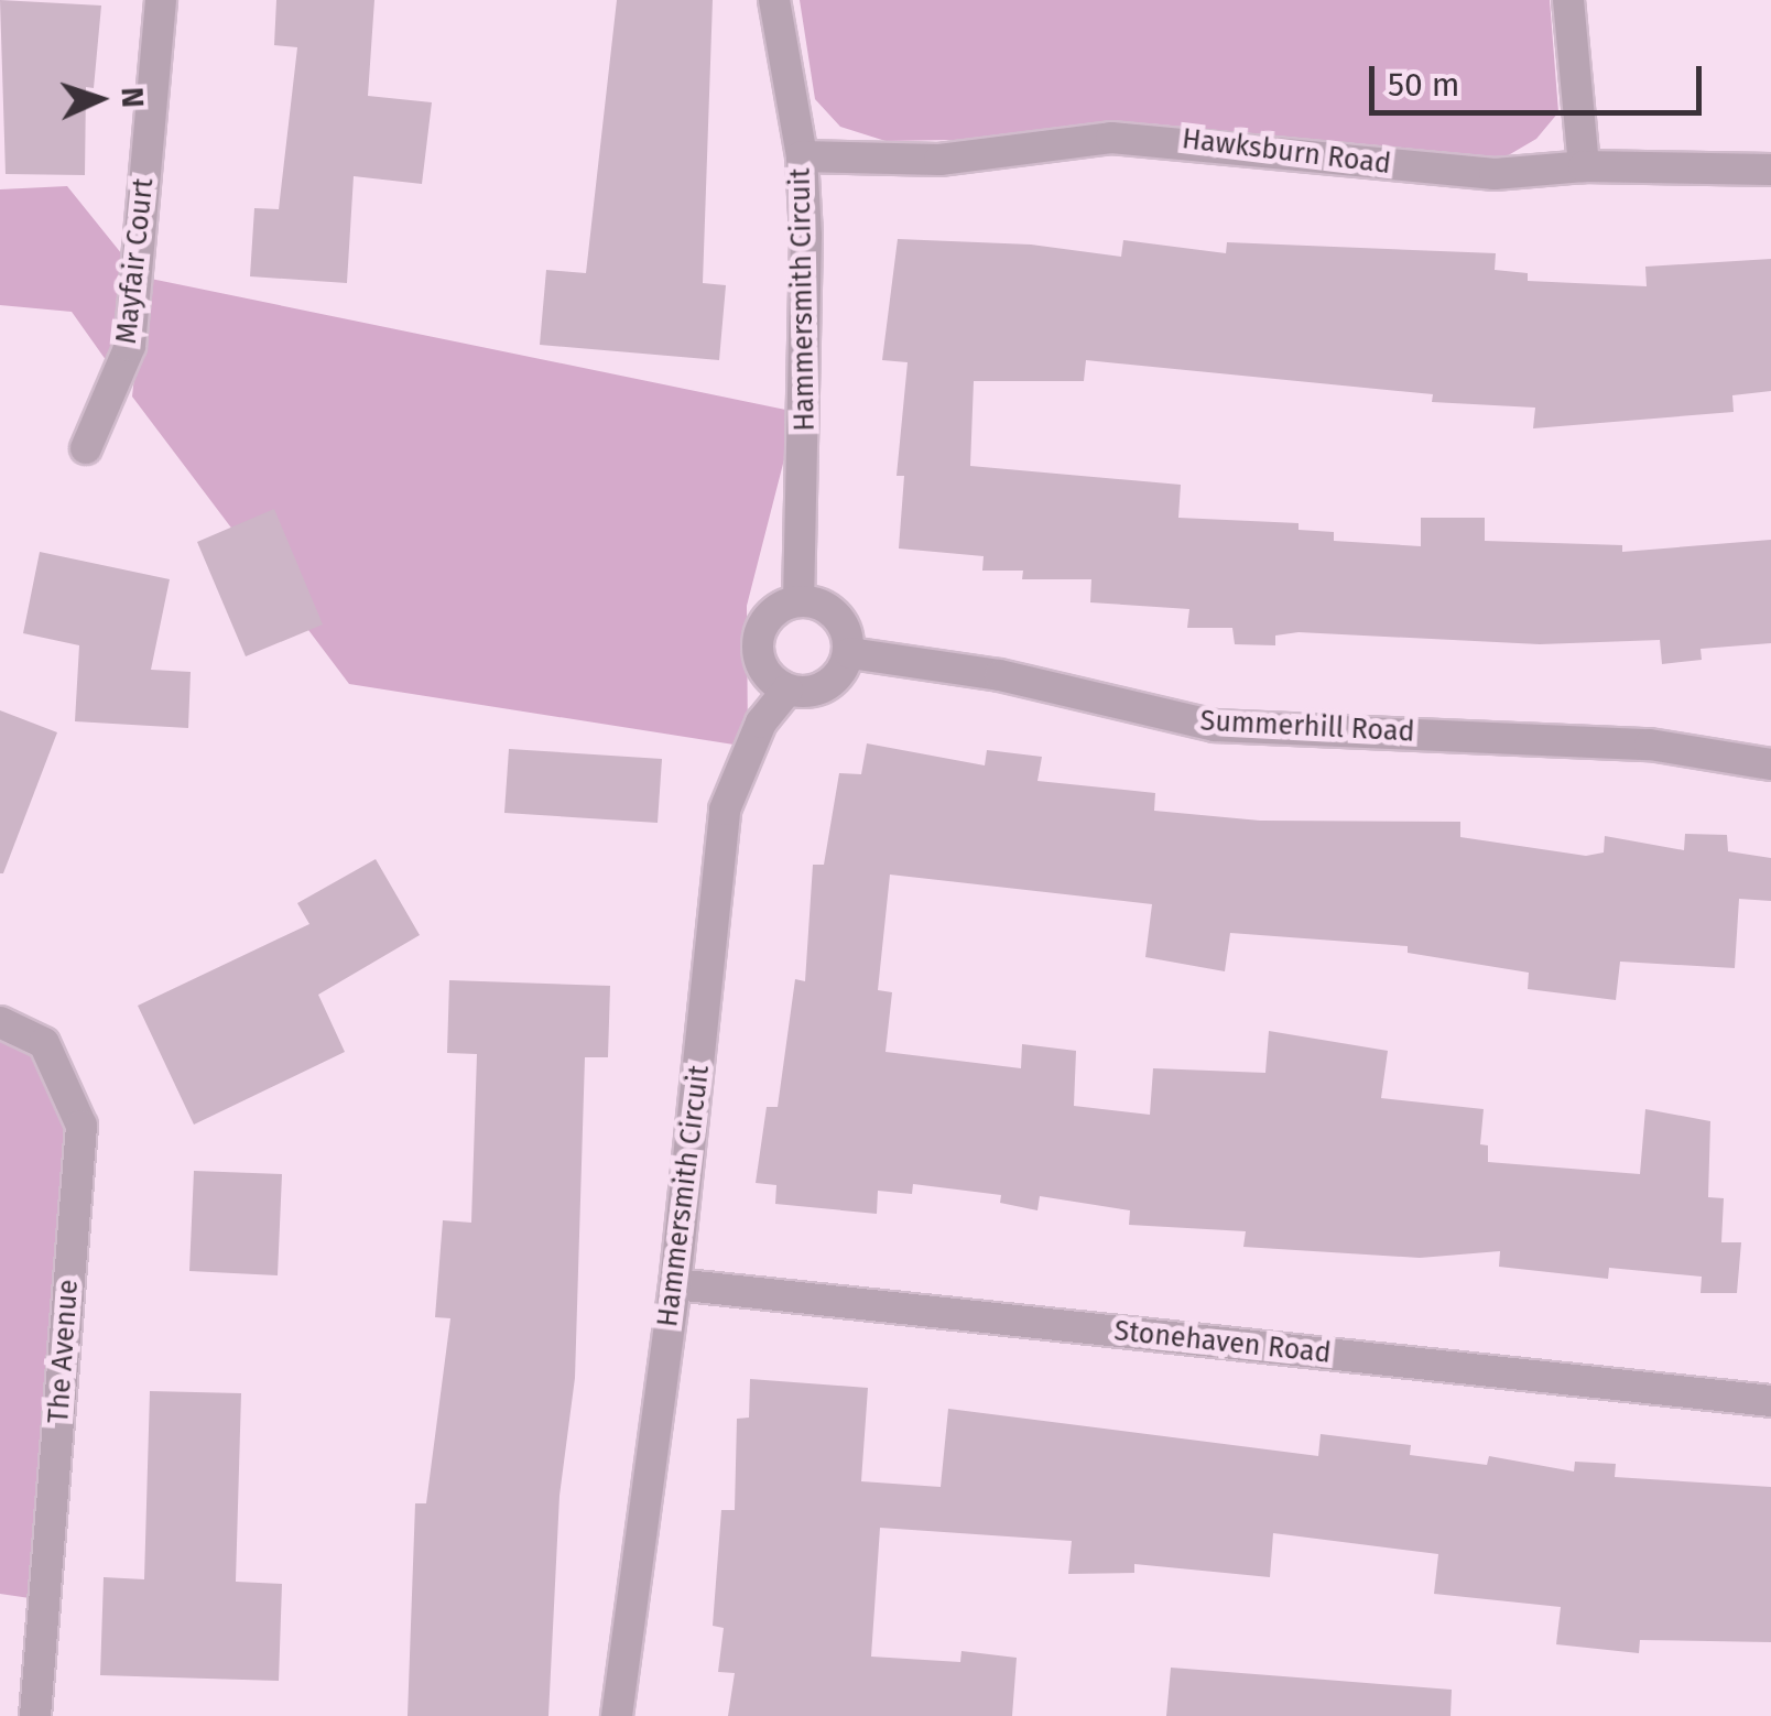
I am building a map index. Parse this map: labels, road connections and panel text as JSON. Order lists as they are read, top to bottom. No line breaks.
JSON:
{"streets":{"street":["Hawksburn Road","Mayfair Court","Hammersmith Circuit","Summerhill Road","Stonehaven Road","The Avenue"]},"crossings":[["Hawksburn Road","Hammersmith Circuit"],["Hammersmith Circuit","Summerhill Road"],["Hammersmith Circuit","Stonehaven Road"]],"scale_bar":"50 m","north":"right"}
